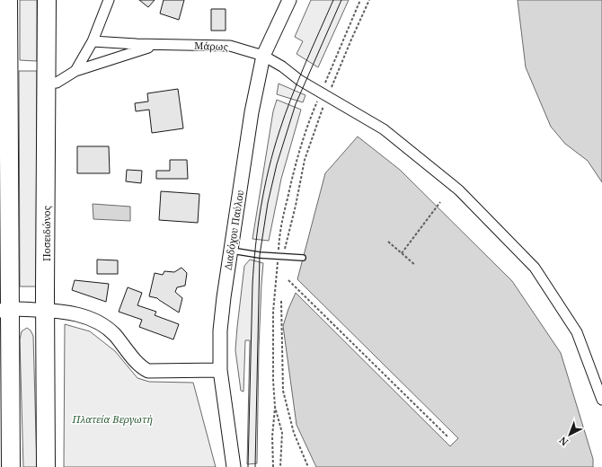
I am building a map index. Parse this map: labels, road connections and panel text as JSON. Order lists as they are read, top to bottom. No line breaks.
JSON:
{"streets":{"highway":["Ποσειδώνος"],"street":["Μάρως","Διαδόχου Παύλου"]},"crossings":[["Μάρως","Διαδόχου Παύλου"],["Μάρως","Ποσειδώνος"]],"parks":["Πλατεία Βεργωτή"],"north":"bottom left"}
